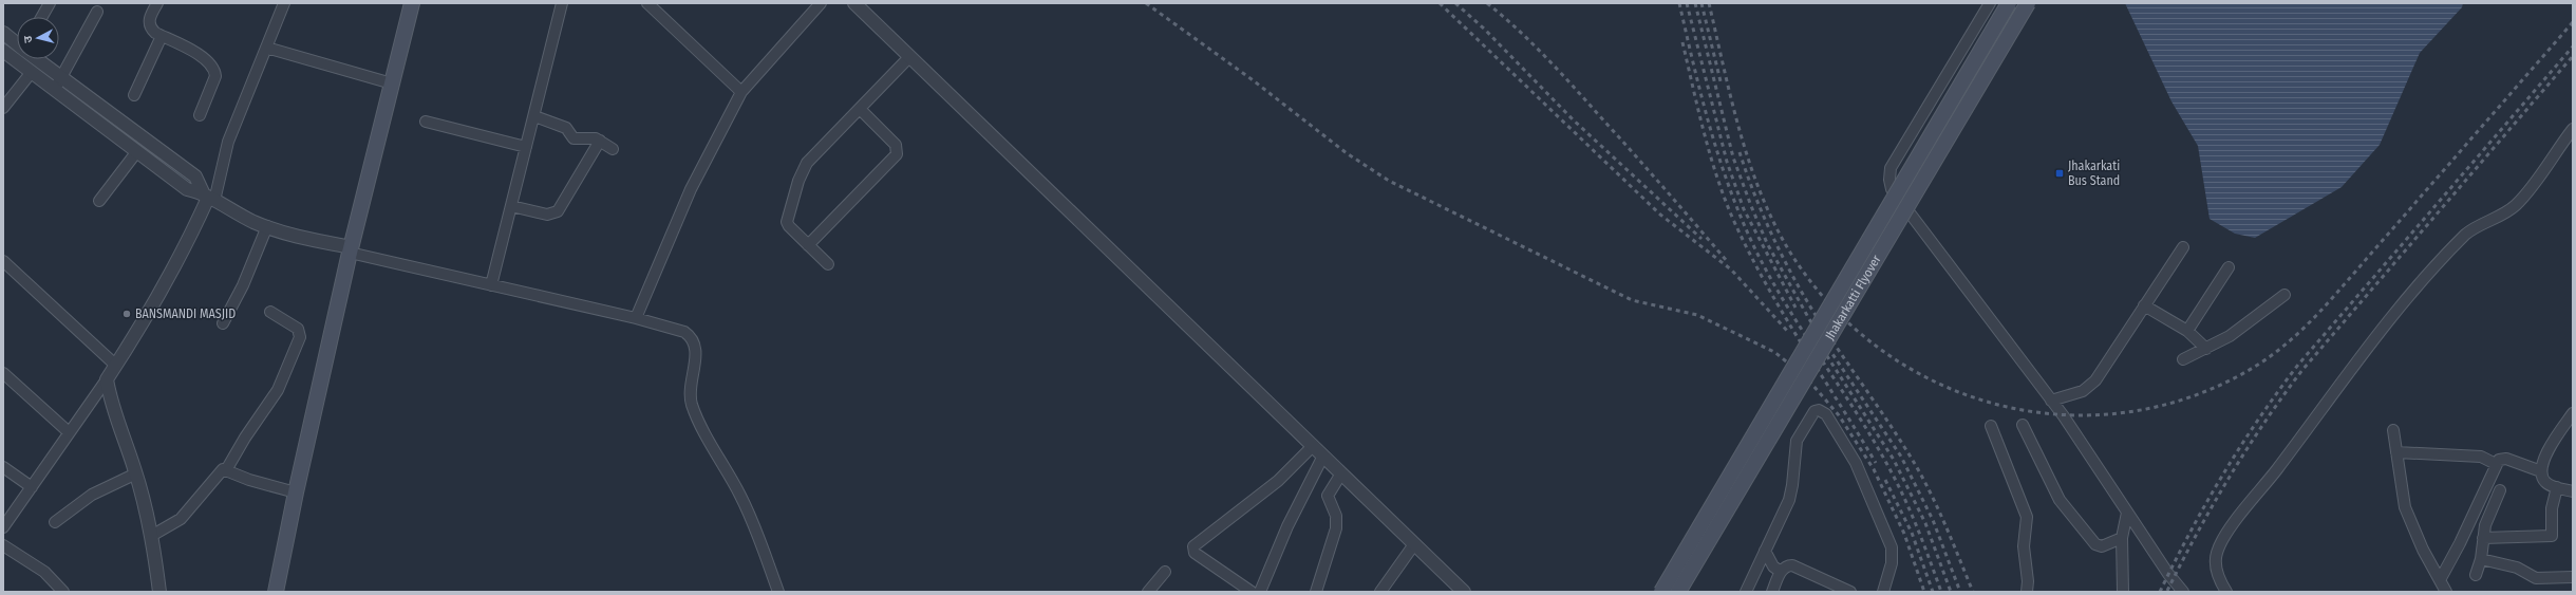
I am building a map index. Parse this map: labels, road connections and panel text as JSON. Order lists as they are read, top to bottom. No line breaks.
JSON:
{"streets":{"main road":["Jhakarkatti Flyover"]},"places":{"transit":["Jhakarkati Bus Stand"],"other":["BANSMANDI MASJID"]},"north":"left"}
